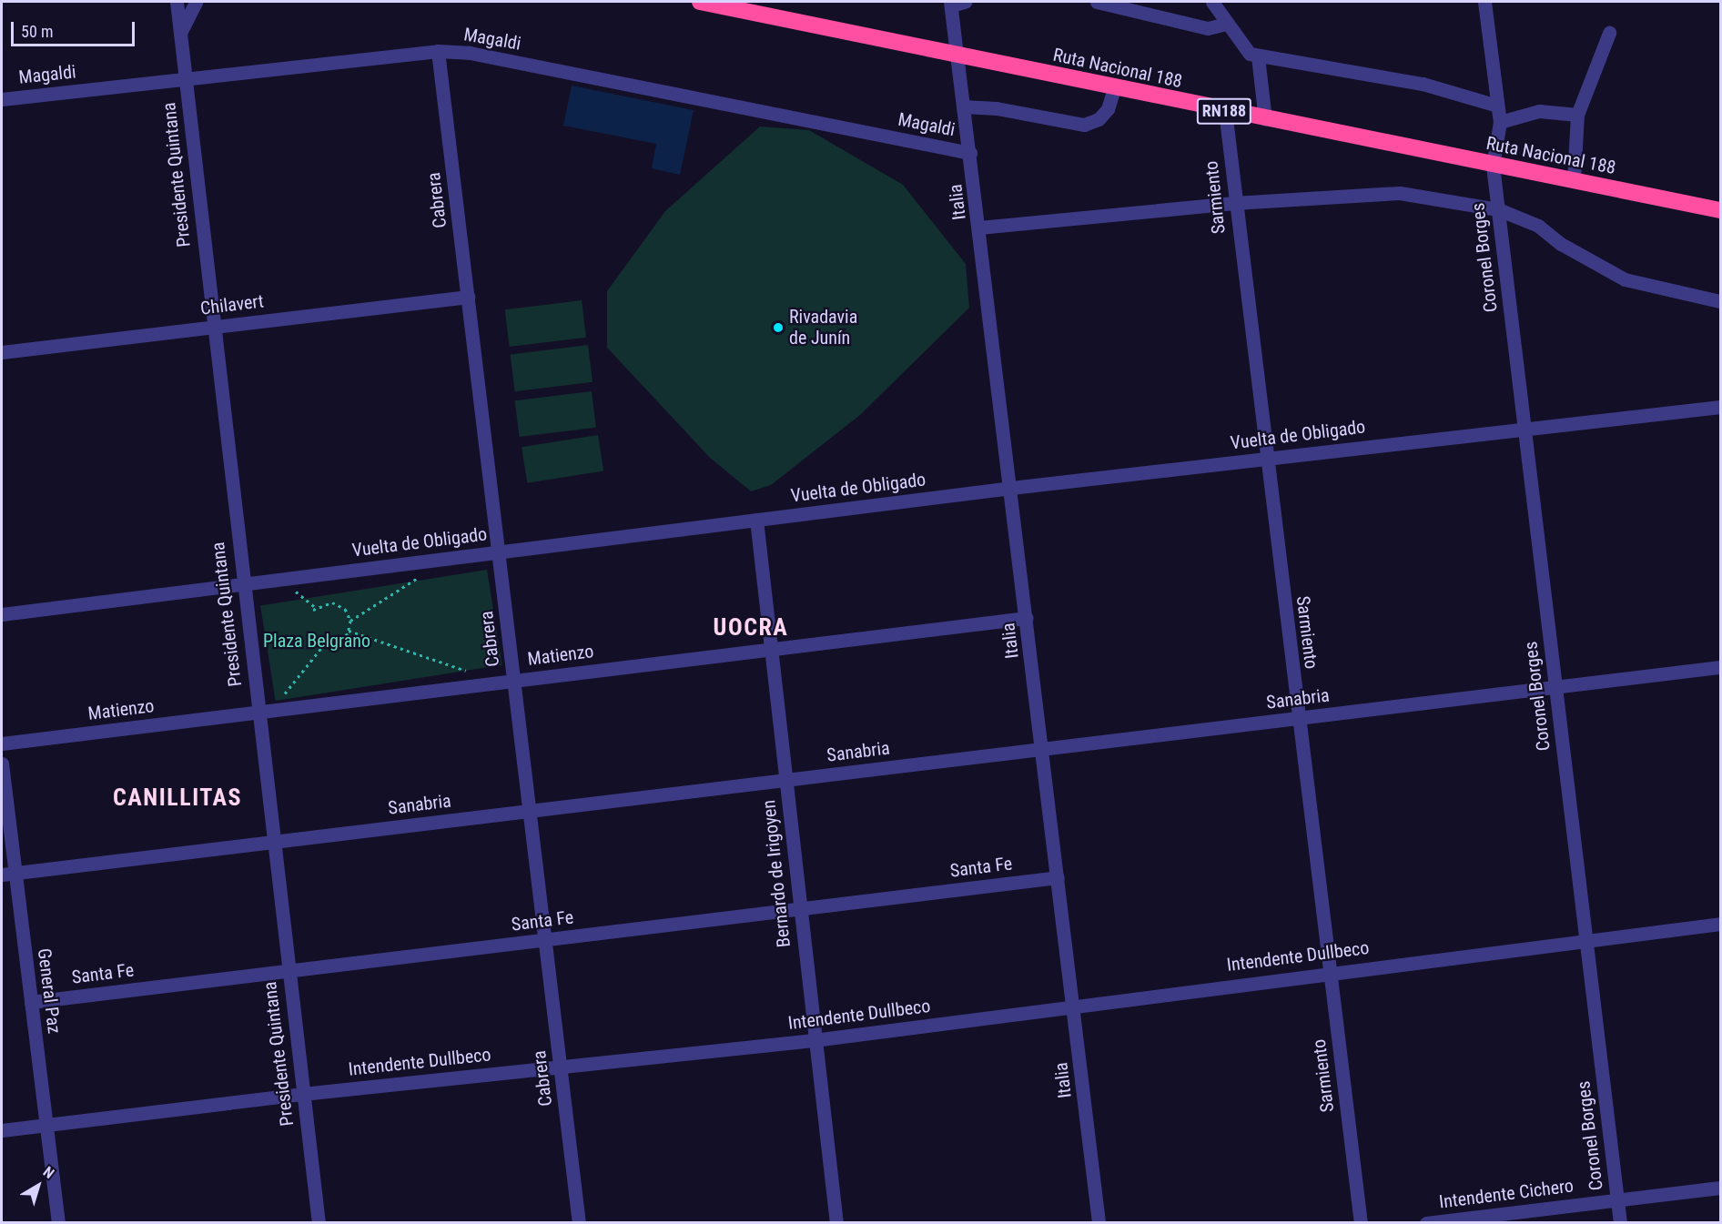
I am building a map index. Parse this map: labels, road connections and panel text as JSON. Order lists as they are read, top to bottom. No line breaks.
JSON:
{"streets":{"highway":["Ruta Nacional 188","RN188"],"street":["Magaldi","Presidente Quintana","Sarmiento","Cabrera","Italia","Coronel Borges","Chilavert","Vuelta de Obligado","Matienzo","Sanabria","Santa Fe","Bernardo de Irigoyen","Intendente Dullbeco","General Paz","Intendente Cichero"]},"crossings":[["Magaldi","Presidente Quintana"],["Magaldi","Cabrera"],["Magaldi","Italia"],["Ruta Nacional 188","Sarmiento"],["Ruta Nacional 188","Italia"],["Ruta Nacional 188","Coronel Borges"],["Presidente Quintana","Chilavert"],["Presidente Quintana","Vuelta de Obligado"],["Presidente Quintana","Matienzo"],["Presidente Quintana","Sanabria"],["Presidente Quintana","Santa Fe"],["Presidente Quintana","Intendente Dullbeco"],["Sarmiento","Vuelta de Obligado"],["Sarmiento","Sanabria"],["Sarmiento","Intendente Dullbeco"],["Cabrera","Chilavert"],["Cabrera","Vuelta de Obligado"],["Cabrera","Matienzo"],["Cabrera","Sanabria"],["Cabrera","Santa Fe"],["Cabrera","Intendente Dullbeco"],["Italia","Vuelta de Obligado"],["Italia","Matienzo"],["Italia","Sanabria"],["Italia","Santa Fe"],["Italia","Intendente Dullbeco"],["Coronel Borges","Vuelta de Obligado"],["Coronel Borges","Sanabria"],["Coronel Borges","Intendente Dullbeco"],["Coronel Borges","Intendente Cichero"],["Vuelta de Obligado","Bernardo de Irigoyen"],["Matienzo","Bernardo de Irigoyen"],["Sanabria","Bernardo de Irigoyen"],["Sanabria","General Paz"],["Santa Fe","Bernardo de Irigoyen"],["Santa Fe","General Paz"],["Bernardo de Irigoyen","Intendente Dullbeco"],["Intendente Dullbeco","General Paz"]],"districts":["UOCRA","CANILLITAS"],"parks":["Plaza Belgrano"],"places":["Rivadavia de Junín"],"scale_bar":"50 m","north":"top right"}
